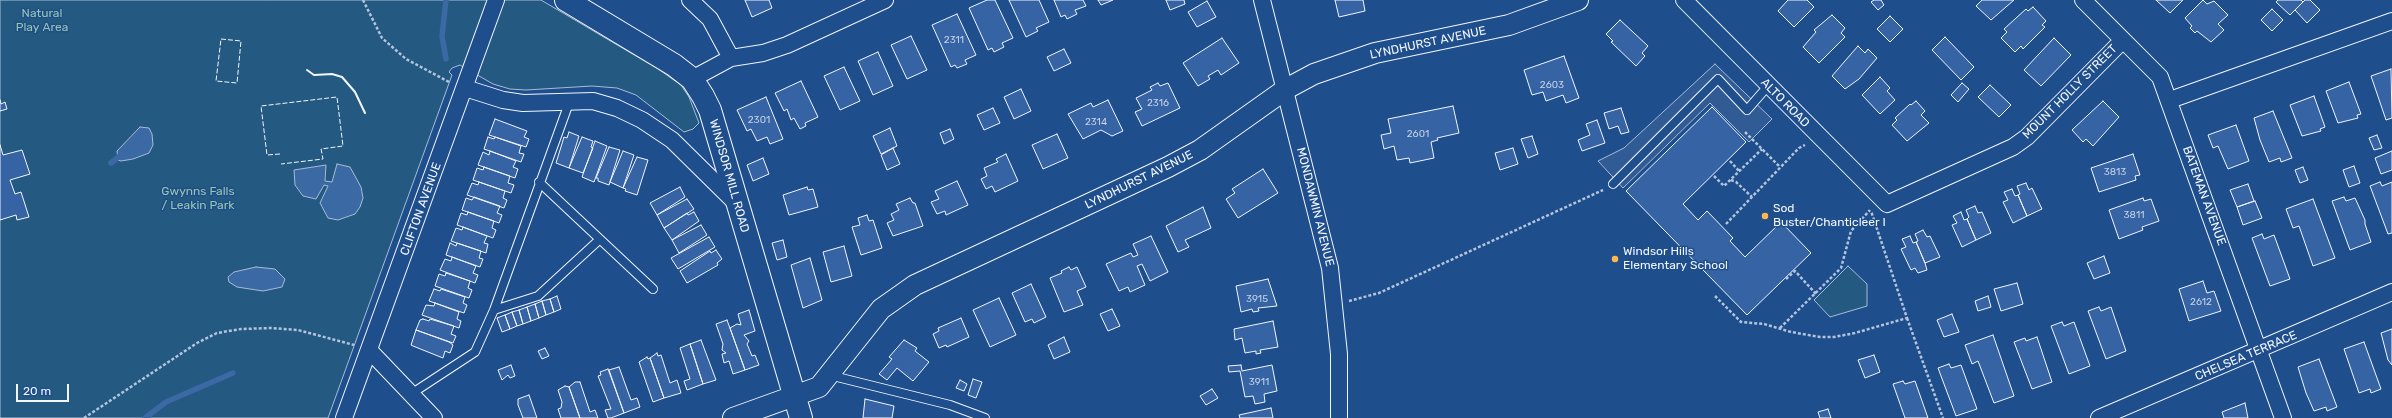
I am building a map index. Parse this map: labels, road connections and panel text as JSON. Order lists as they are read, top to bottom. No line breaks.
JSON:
{"streets":{"main road":["WINDSOR MILL ROAD"],"street":["LYNDHURST AVENUE","MOUNT HOLLY STREET","ALTO ROAD","BATEMAN AVENUE","MONDAWMIN AVENUE","CLIFTON AVENUE","CHELSEA TERRACE"]},"crossings":[["LYNDHURST AVENUE","WINDSOR MILL ROAD"],["LYNDHURST AVENUE","MONDAWMIN AVENUE"],["MOUNT HOLLY STREET","ALTO ROAD"],["MOUNT HOLLY STREET","BATEMAN AVENUE"],["BATEMAN AVENUE","CHELSEA TERRACE"]],"parks":["Natural Play Area","Gwynns Falls / Leakin Park"],"places":["Sod Buster/Chanticleer I","Windsor Hills Elementary School"],"house_numbers":["2311","2603","2316","2301","2314","2601","3813","3811","3915","2612","3911"],"scale_bar":"20 m"}
